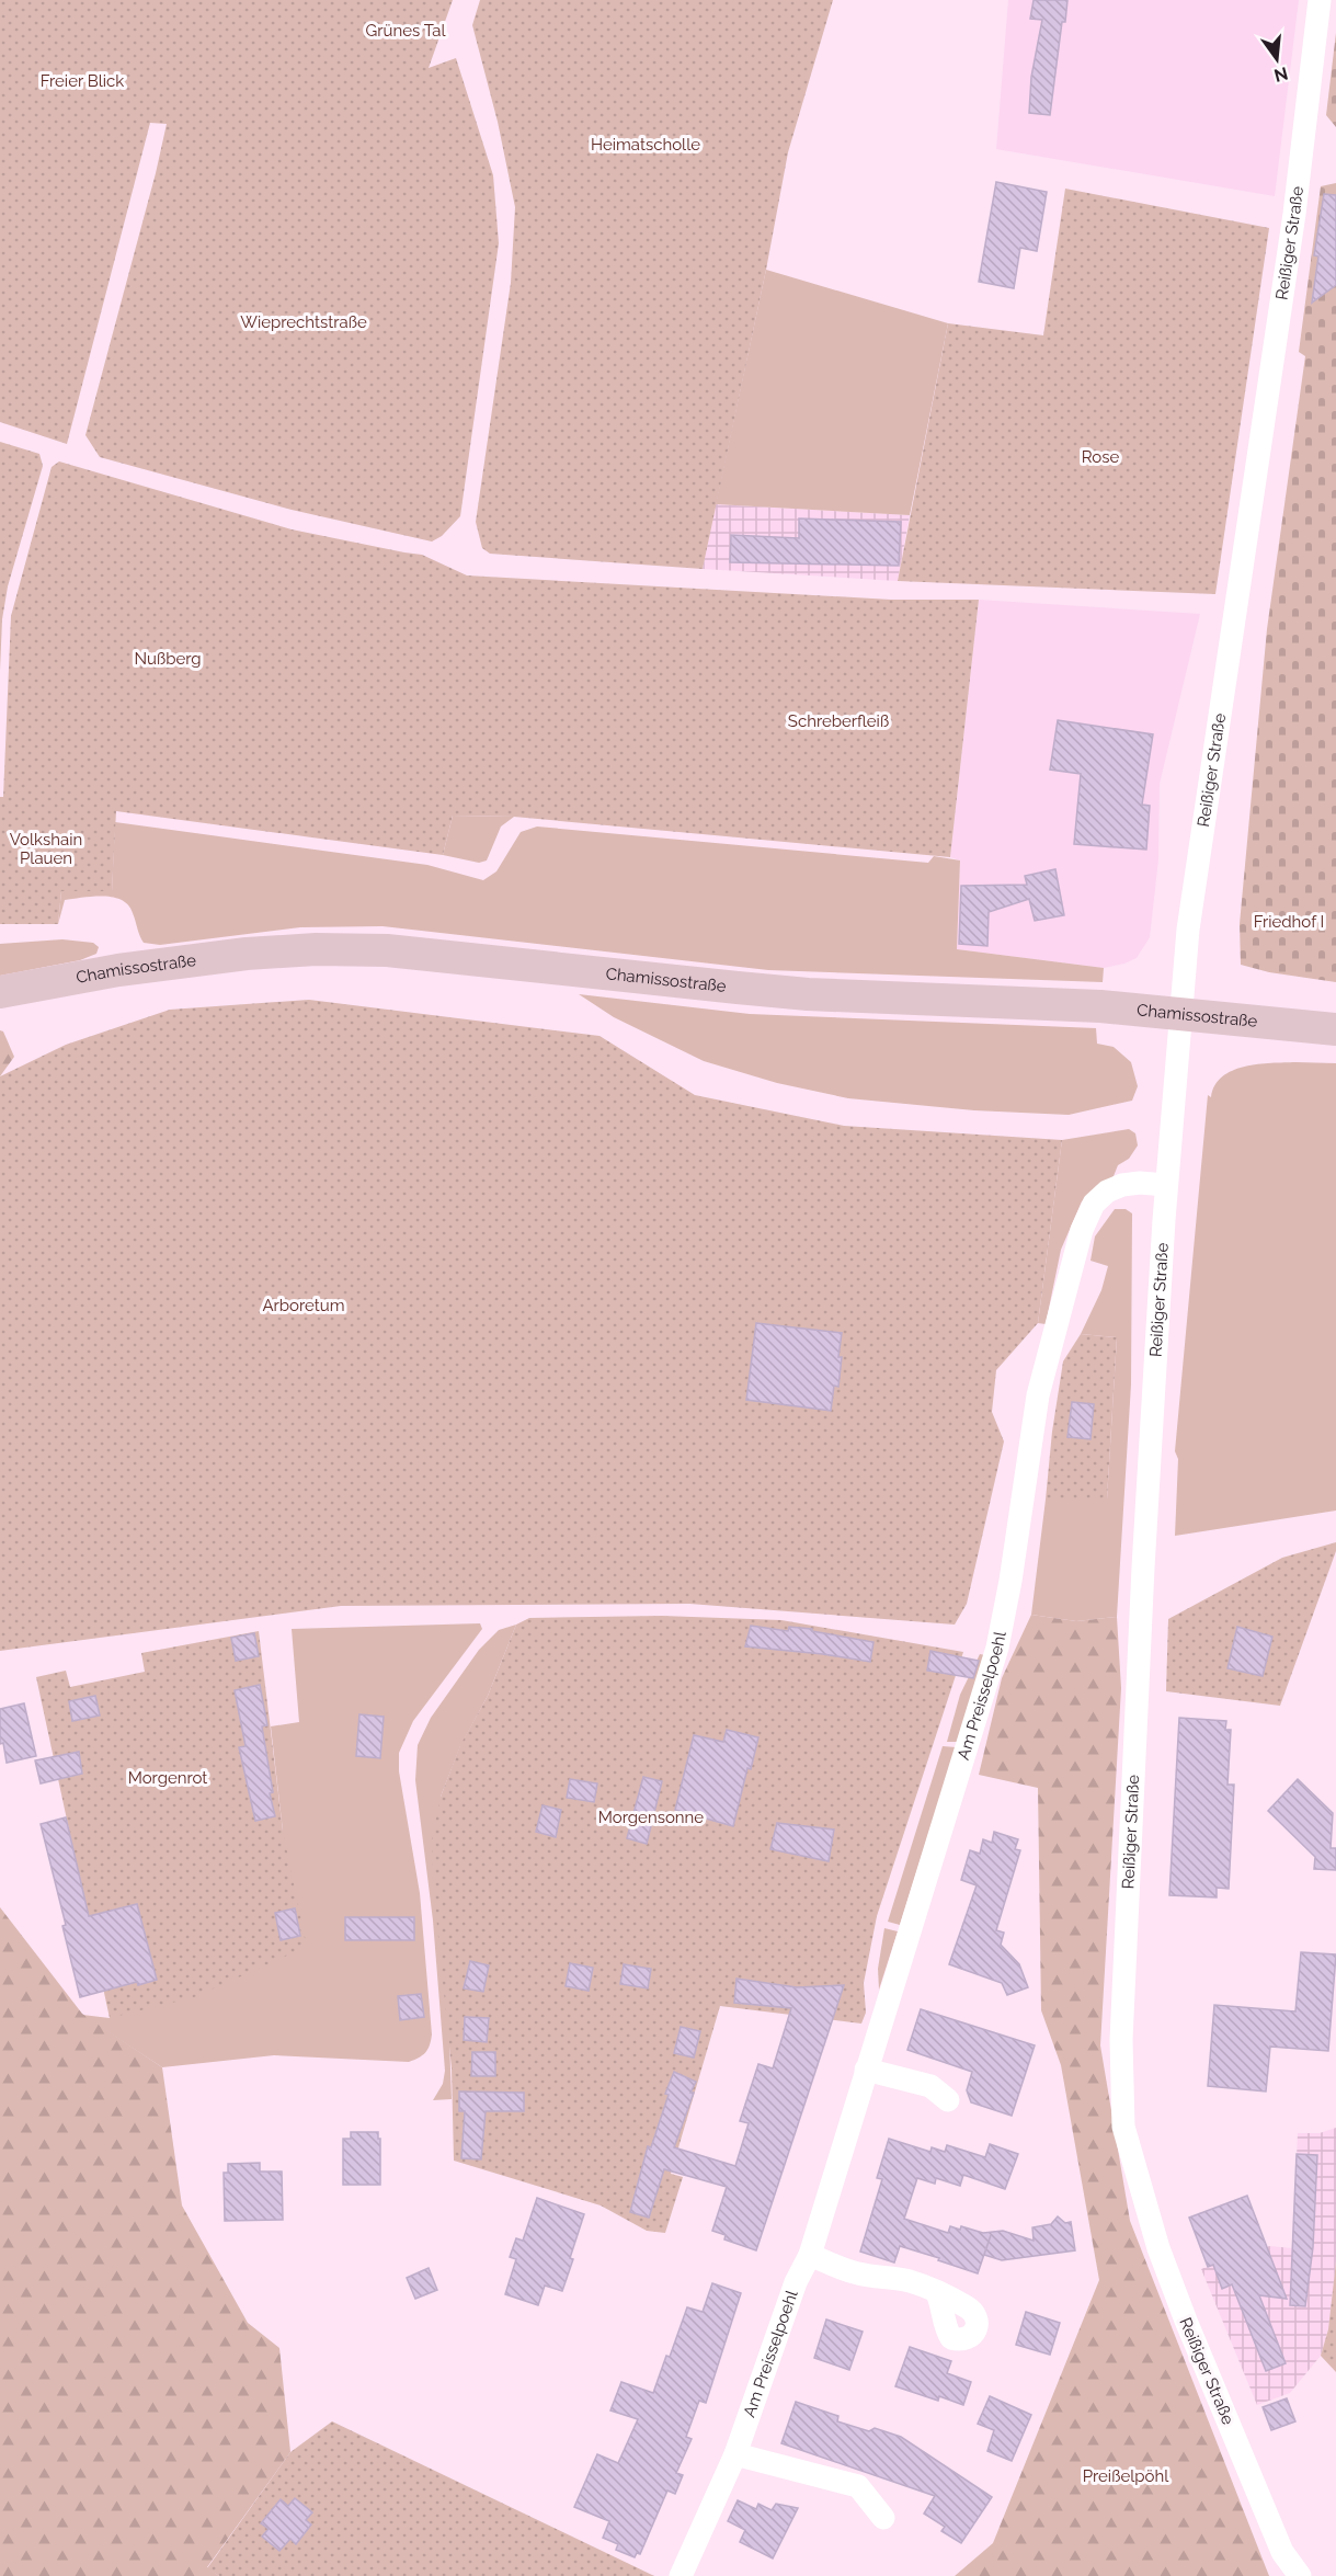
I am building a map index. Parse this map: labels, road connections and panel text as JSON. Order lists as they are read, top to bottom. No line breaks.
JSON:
{"streets":{"street":["Reißiger Straße","Chamissostraße","Am Preisselpoehl"]},"crossings":[["Reißiger Straße","Chamissostraße"],["Reißiger Straße","Am Preisselpoehl"]],"parks":["Grünes Tal","Freier Blick","Heimatscholle","Wieprechtstraße","Rose","Nußberg","Schreberfleiß","Volkshain Plauen","Friedhof I","Arboretum","Morgenrot","Morgensonne","Preißelpöhl"],"north":"bottom"}
